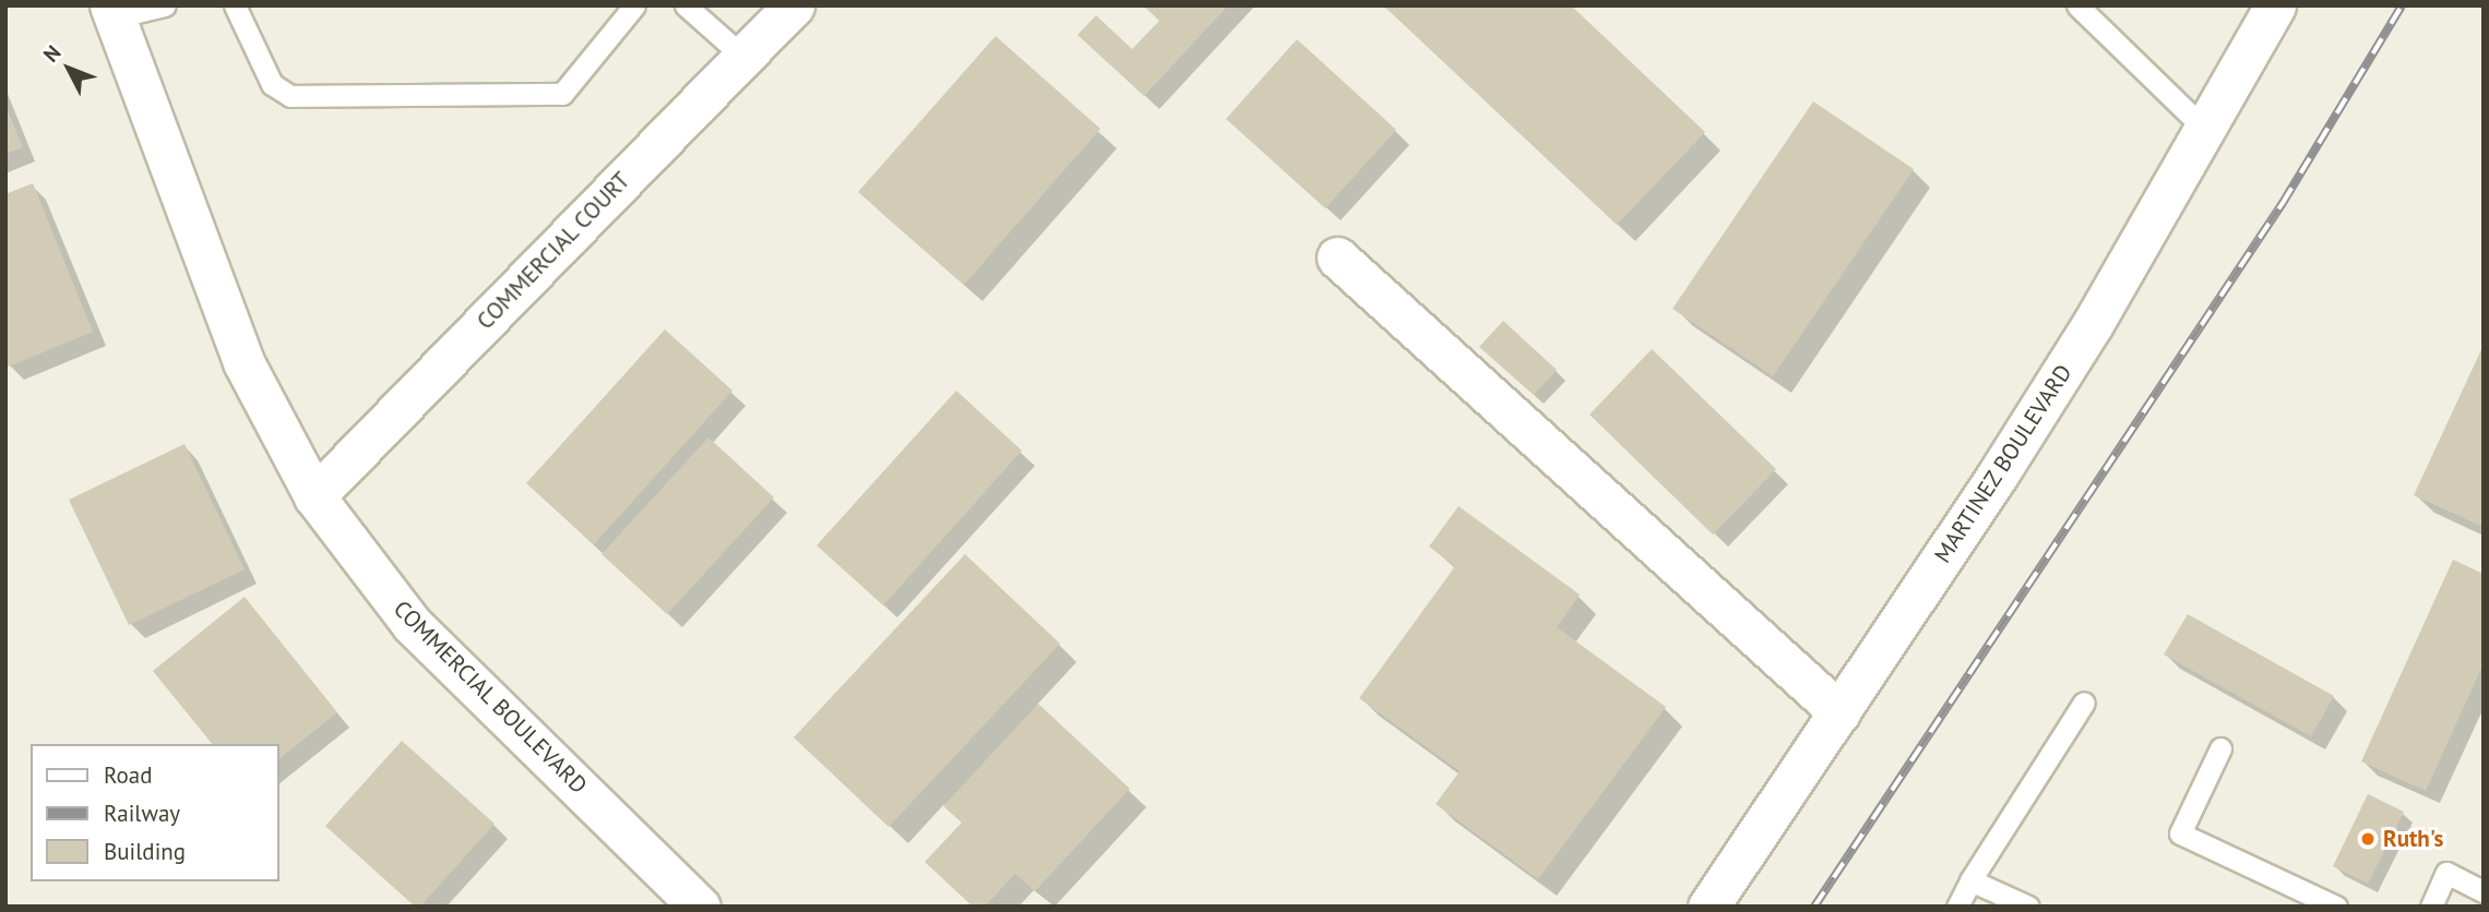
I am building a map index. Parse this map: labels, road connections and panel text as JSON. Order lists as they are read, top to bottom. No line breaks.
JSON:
{"streets":{"street":["COMMERCIAL COURT","MARTINEZ BOULEVARD","COMMERCIAL BOULEVARD"]},"crossings":[["COMMERCIAL COURT","COMMERCIAL BOULEVARD"]],"places":["Ruth's"],"legend":["Road","Railway","Building"],"north":"top left"}
